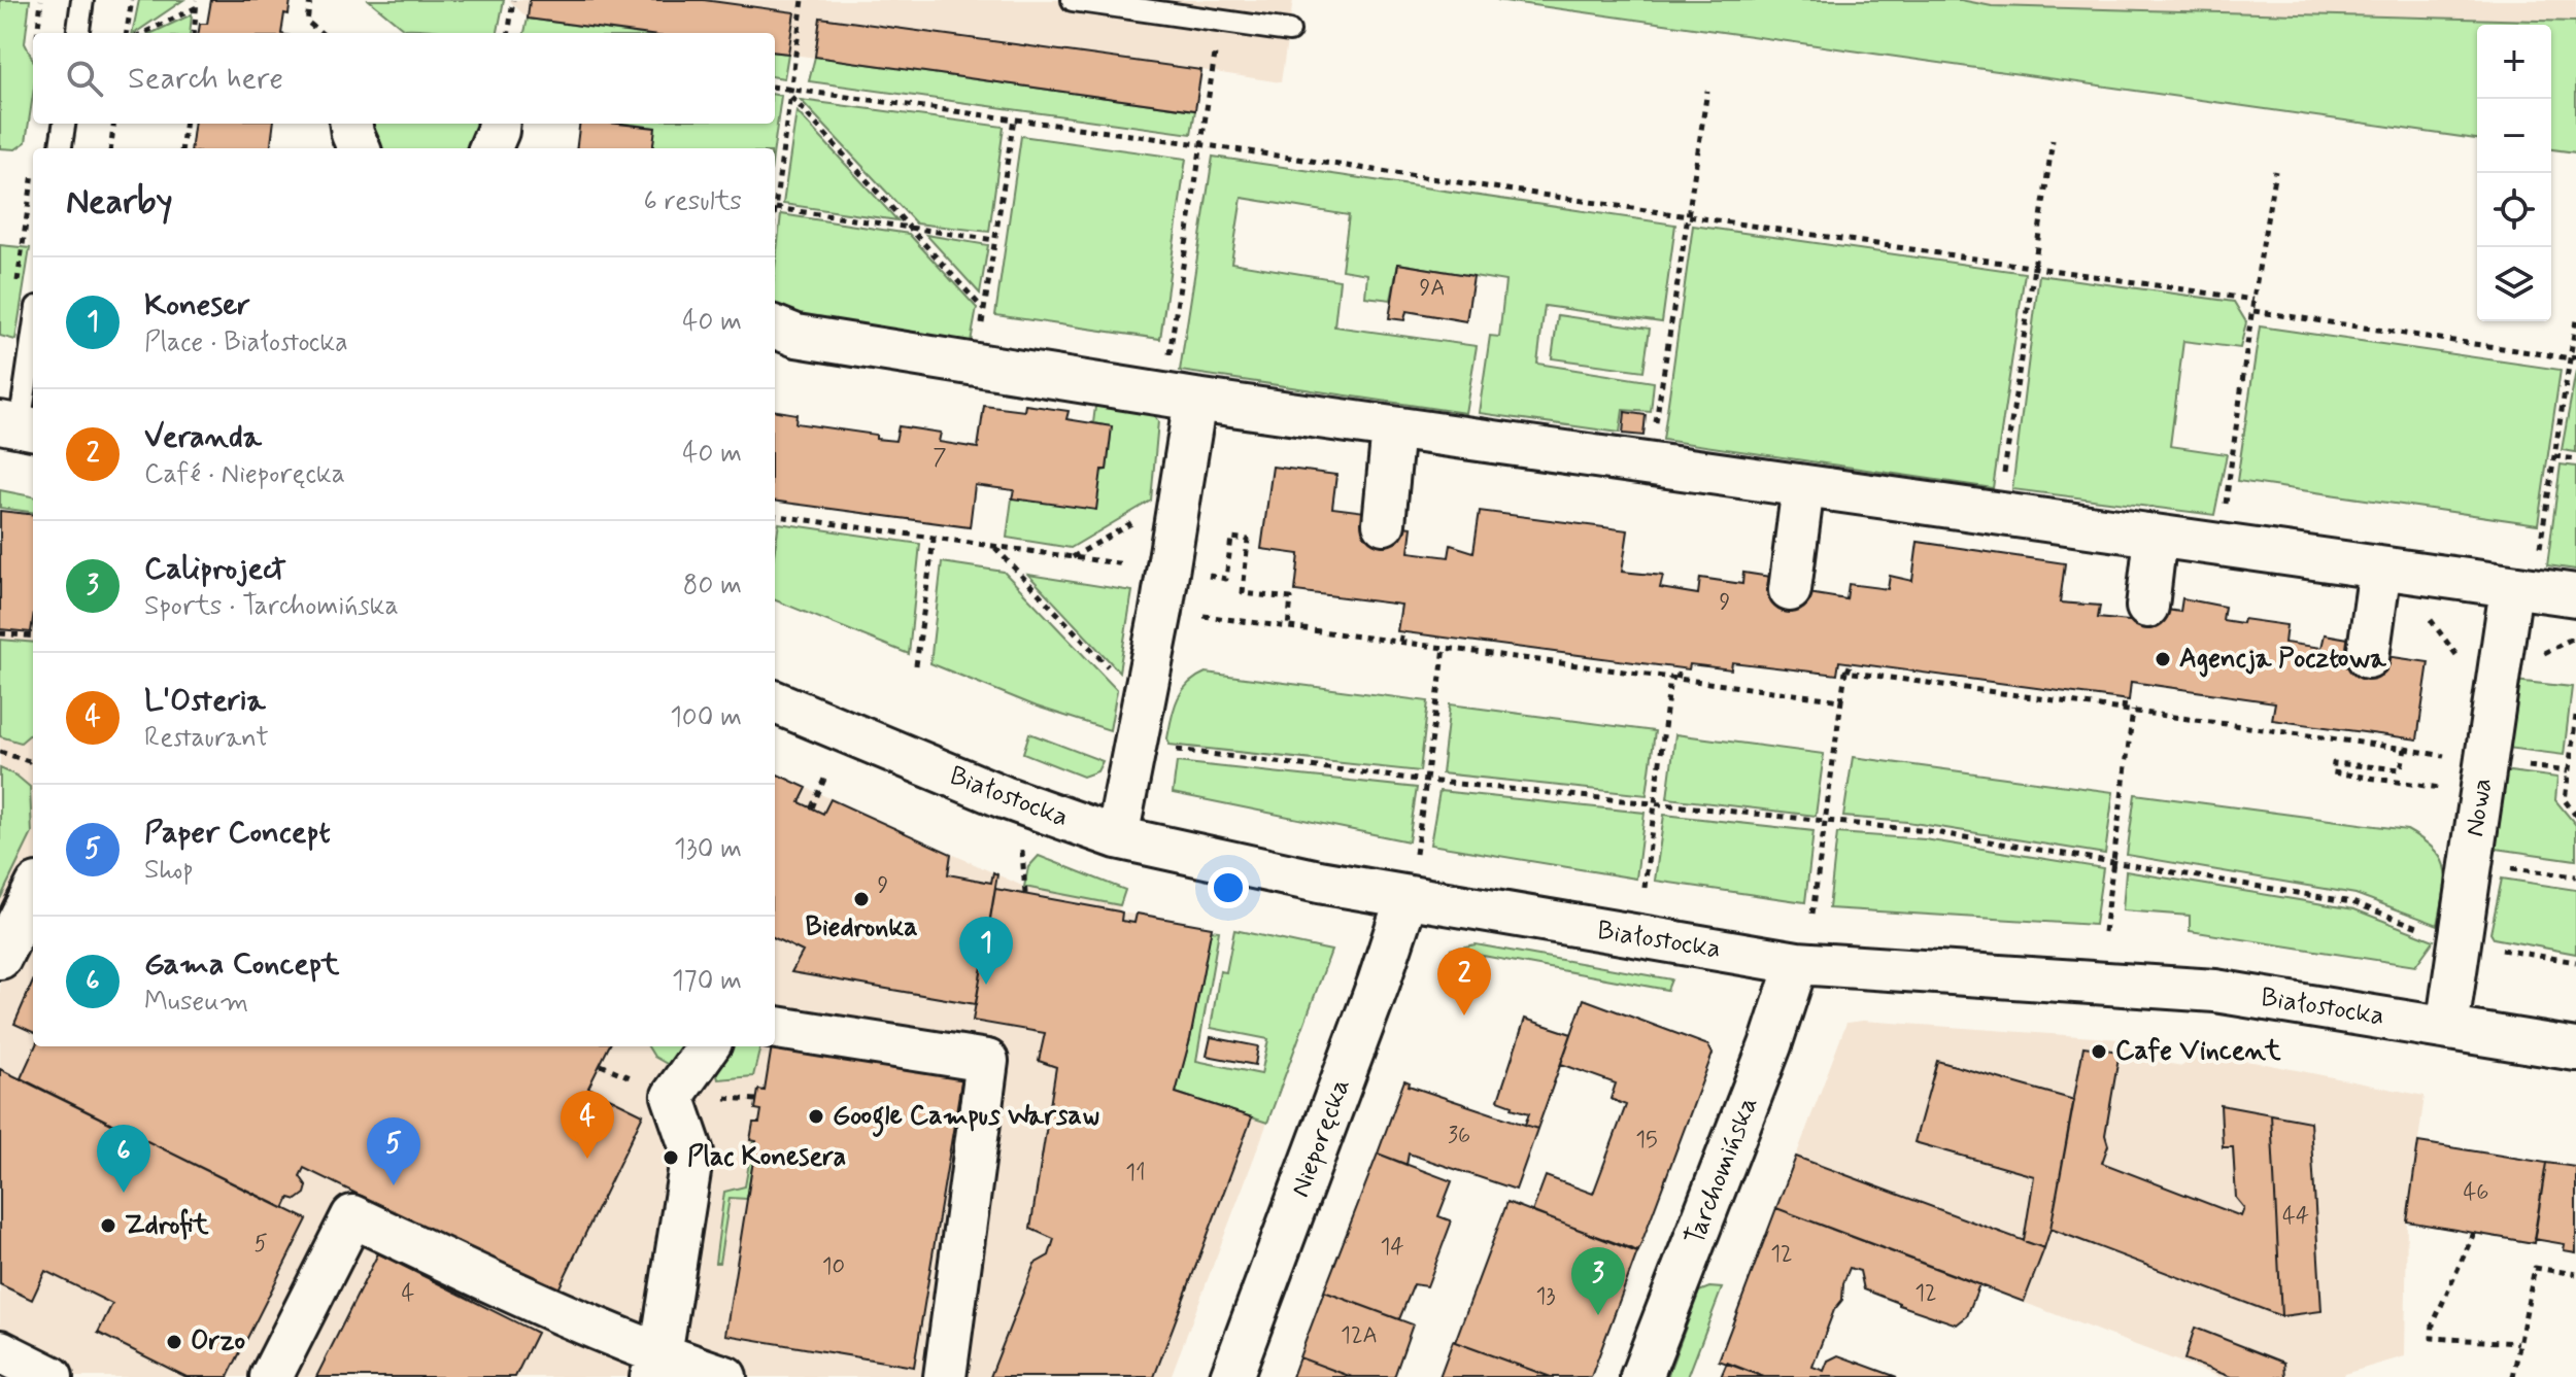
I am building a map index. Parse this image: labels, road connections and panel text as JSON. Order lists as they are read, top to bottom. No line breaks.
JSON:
{"streets":{"street":["Białostocka","Nowa","Nieporęcka","Tarchomińska"]},"crossings":[["Białostocka","Nowa"],["Białostocka","Nieporęcka"],["Białostocka","Tarchomińska"]],"places":["Agencja Pocztowa","Biedronka","Cafe Vincent","Google Campus Warsaw","Plac Konesera","Zdrofit","Orzo"],"house_numbers":["9A","7","9","9","36","15","11","46","44","5","14","12","10","4","12","13","12A"],"page":{"map_buttons":["+","−"],"search":"Search here","heading":["Nearby","6 results"],"list":[{"mark":"1","name":"Koneser","note":"Place · Białostocka","value":"40 m"},{"mark":"2","name":"Veranda","note":"Café · Nieporęcka","value":"40 m"},{"mark":"3","name":"Caliproject","note":"Sports · Tarchomińska","value":"80 m"},{"mark":"4","name":"L'Osteria","note":"Restaurant","value":"100 m"},{"mark":"5","name":"Paper Concept","note":"Shop","value":"130 m"},{"mark":"6","name":"Gama Concept","note":"Museum","value":"170 m"}],"pins":["1","2","4","5","6","3"]}}
